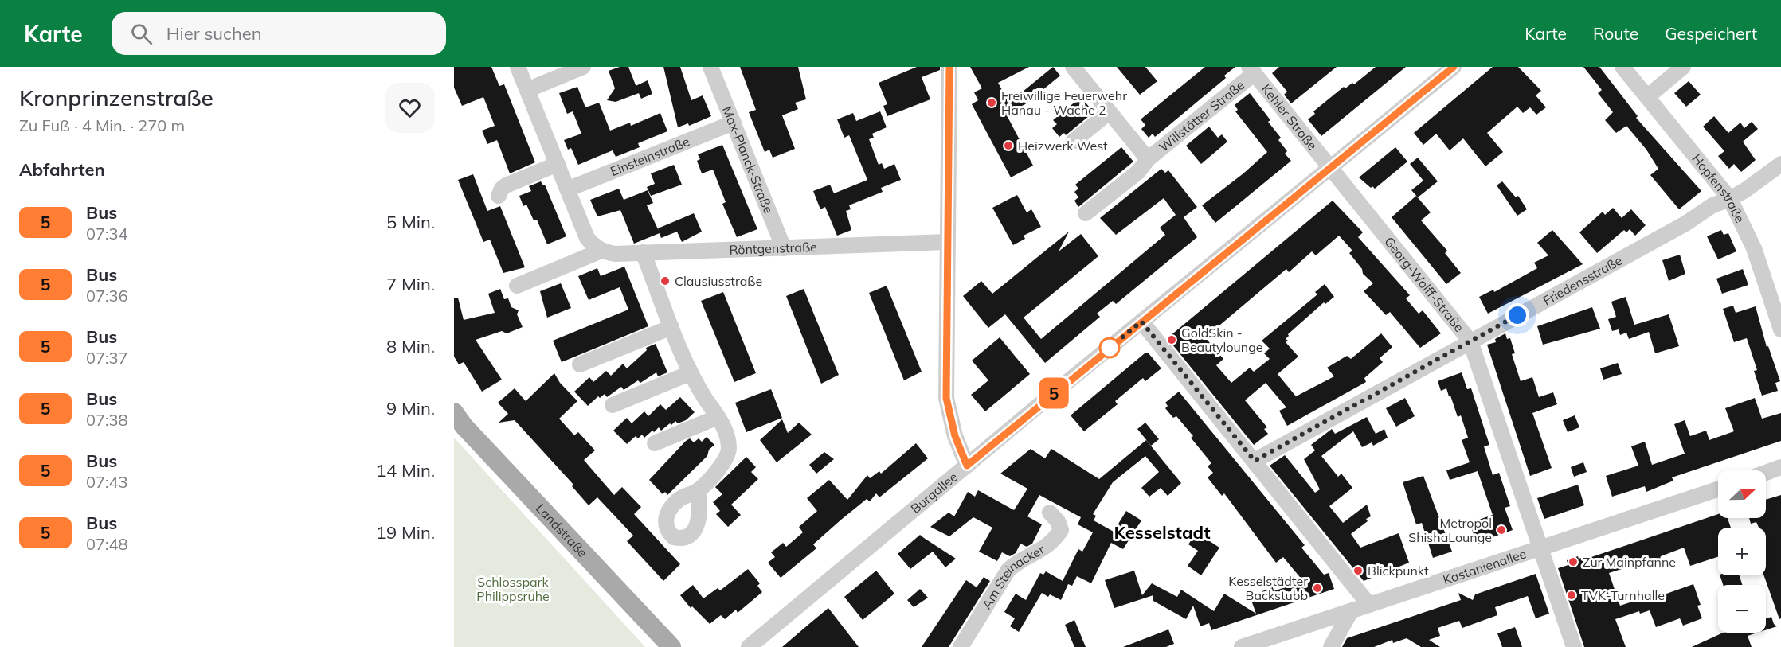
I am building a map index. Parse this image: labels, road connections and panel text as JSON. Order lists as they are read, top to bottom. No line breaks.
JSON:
{"streets":{"main road":["Landstraße"],"street":["Willstätter Straße","Kehler Straße","Einsteinstraße","Max-Planck-Straße","Hopfenstraße","Röntgenstraße","Friedensstraße","Georg-Wolff-Straße","Burgallee","Kastanienallee","Am Steinacker"]},"crossings":[["Willstätter Straße","Kehler Straße"],["Kehler Straße","Georg-Wolff-Straße"],["Kehler Straße","Burgallee"],["Einsteinstraße","Max-Planck-Straße"],["Max-Planck-Straße","Röntgenstraße"],["Hopfenstraße","Friedensstraße"],["Friedensstraße","Georg-Wolff-Straße"],["Georg-Wolff-Straße","Burgallee"],["Georg-Wolff-Straße","Kastanienallee"]],"districts":["Kesselstadt"],"parks":["Schlosspark Philippsruhe"],"places":["Freiwillige Feuerwehr Hanau - Wache 2","Heizwerk West","Clausiusstraße","GoldSkin - Beautylounge","Metropol ShishaLounge","Zur Mainpfanne","Blickpunkt","Kesselstädter Backstubb","TVK-Turnhalle"],"lines":["bus line 5"],"north":"right","page":{"header":"Karte","search":"Hier suchen","nav":["Karte","Route","Gespeichert"],"heading":[["Kronprinzenstraße","Zu Fuß · 4 Min. · 270 m"],"Abfahrten"],"on_map":"5","list":[{"mark":"5","name":"Bus","note":"07:34","value":"5 Min."},{"mark":"5","name":"Bus","note":"07:36","value":"7 Min."},{"mark":"5","name":"Bus","note":"07:37","value":"8 Min."},{"mark":"5","name":"Bus","note":"07:38","value":"9 Min."},{"mark":"5","name":"Bus","note":"07:43","value":"14 Min."},{"mark":"5","name":"Bus","note":"07:48","value":"19 Min."}],"map_buttons":["+","−"]}}
